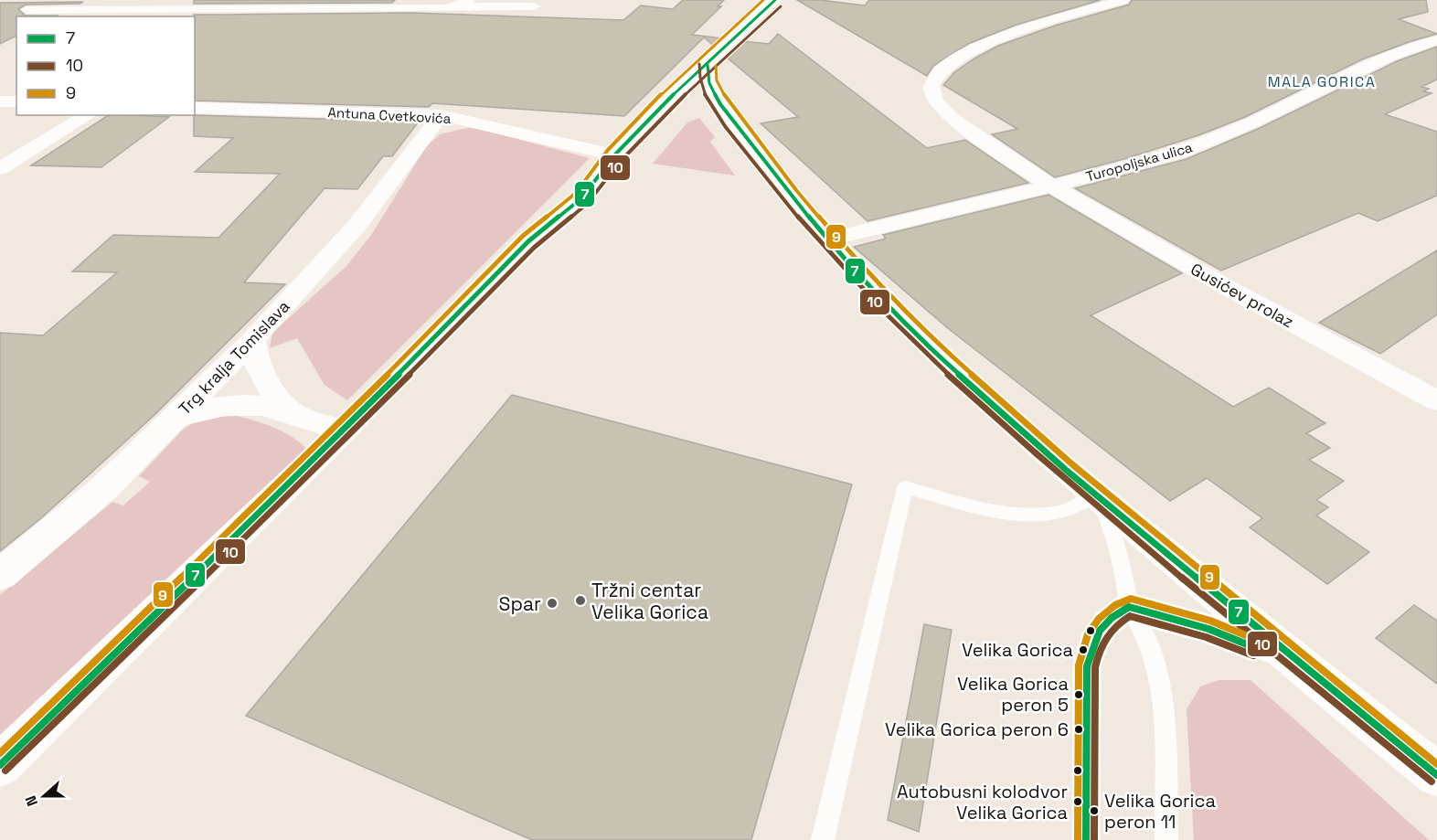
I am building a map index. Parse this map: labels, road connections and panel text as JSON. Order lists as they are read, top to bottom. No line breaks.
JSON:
{"streets":{"street":["Antuna Cvetkovića","Turopoljska ulica","Gusićev prolaz","Trg kralja Tomislava"]},"crossings":[["Antuna Cvetkovića","Trg kralja Tomislava"],["Turopoljska ulica","Gusićev prolaz"]],"districts":["MALA GORICA"],"places":["Tržni centar Velika Gorica","Spar","Velika Gorica","Velika Gorica peron 5","Velika Gorica peron 6","Autobusni kolodvor Velika Gorica","Velika Gorica peron 11"],"lines":["transit line 7","transit line 9","transit line 10"],"legend":["7","10","9"],"north":"left"}
